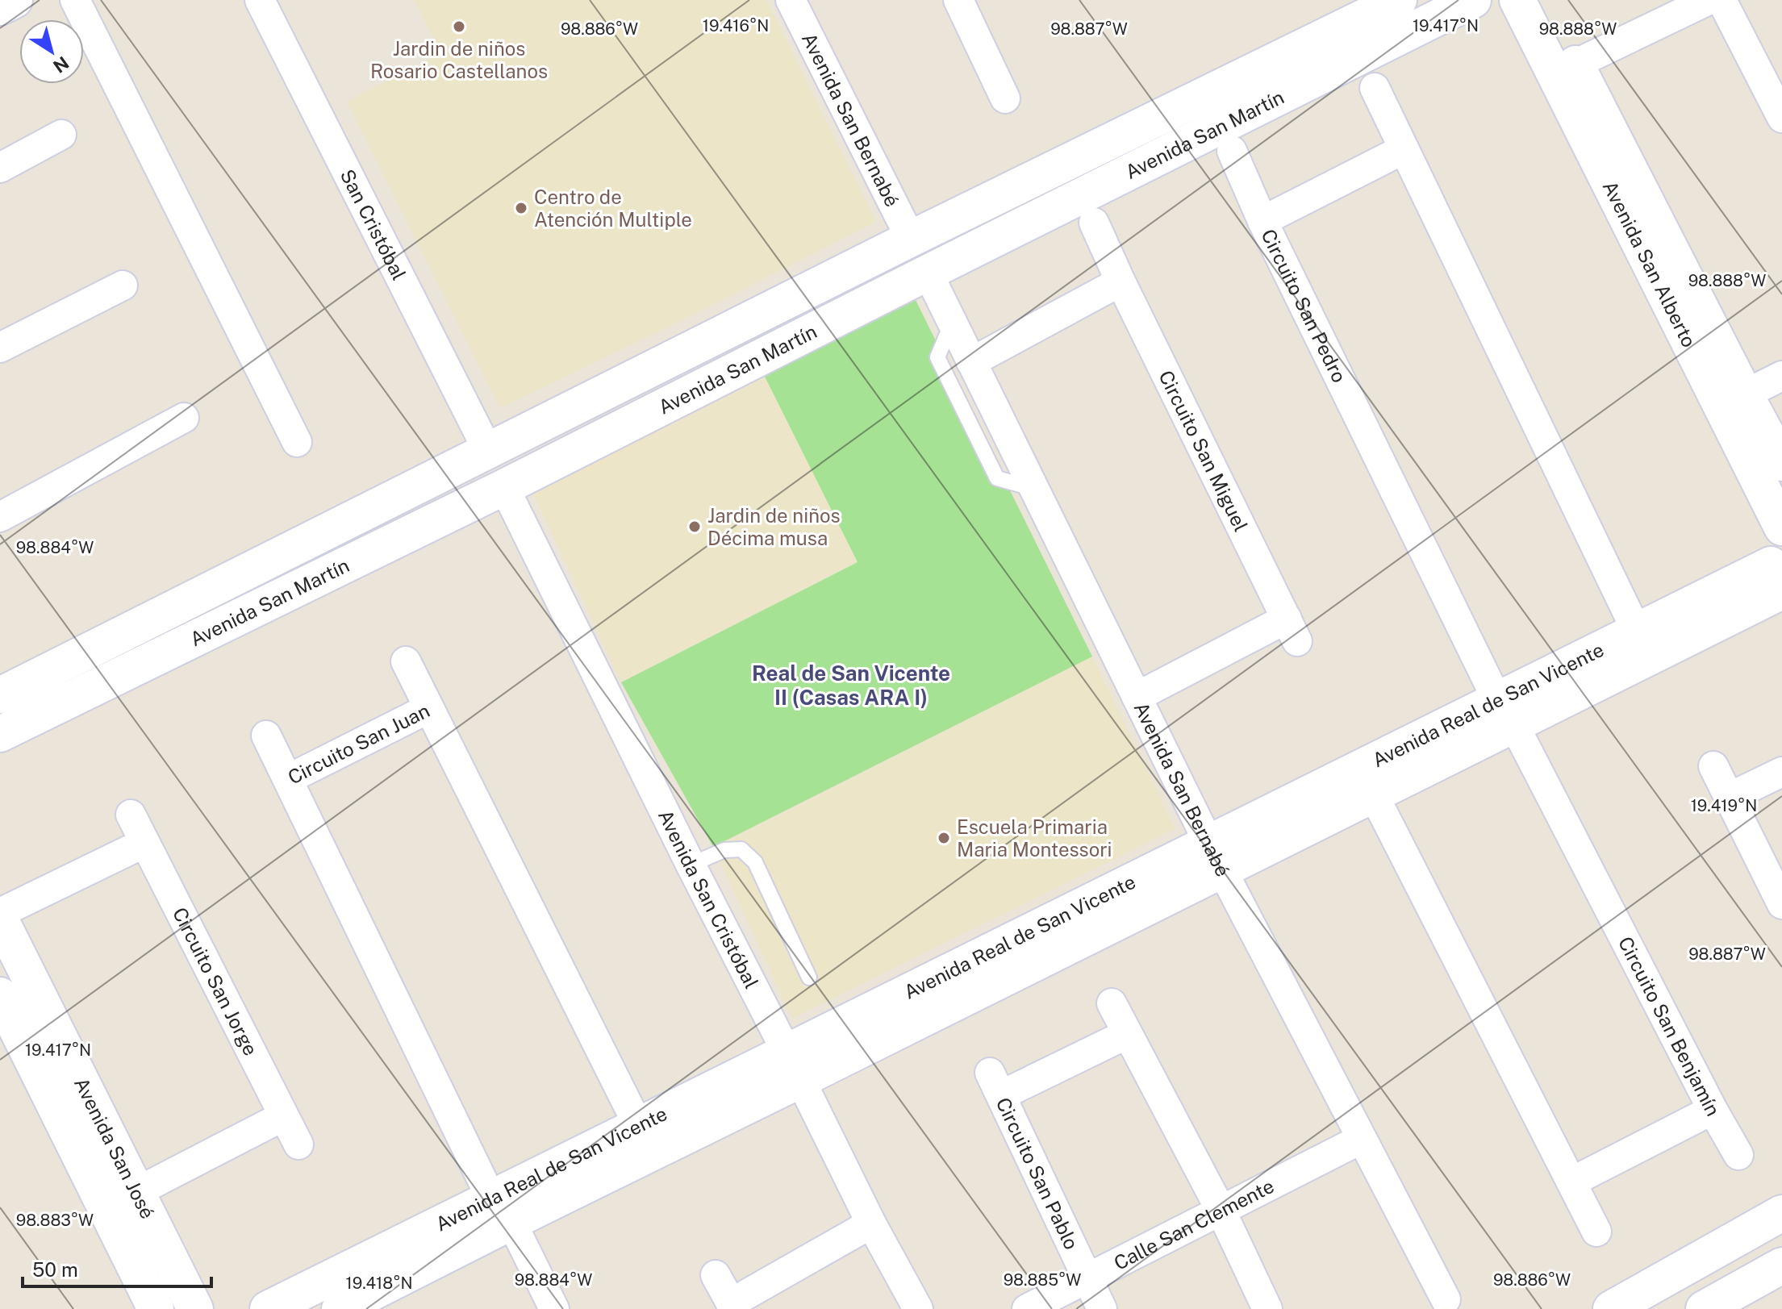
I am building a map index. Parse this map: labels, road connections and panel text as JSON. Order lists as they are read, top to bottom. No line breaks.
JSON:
{"streets":{"street":["Avenida San Bernabé","Avenida San Martín","San Cristóbal","Avenida San Alberto","Circuito San Pedro","Circuito San Miguel","Avenida Real de San Vicente","Circuito San Juan","Avenida San Cristóbal","Circuito San Jorge","Circuito San Benjamín","Avenida San José","Circuito San Pablo","Calle San Clemente"]},"crossings":[["Avenida San Bernabé","Avenida San Martín"],["Avenida San Bernabé","Circuito San Miguel"],["Avenida San Bernabé","Avenida Real de San Vicente"],["Avenida San Bernabé","Calle San Clemente"],["Avenida San Martín","San Cristóbal"],["Avenida San Martín","Avenida San Cristóbal"],["Circuito San Pedro","Avenida Real de San Vicente"],["Circuito San Pedro","Circuito San Benjamín"],["Avenida Real de San Vicente","Circuito San Juan"],["Avenida Real de San Vicente","Avenida San Cristóbal"],["Avenida Real de San Vicente","Circuito San Benjamín"],["Circuito San Pablo","Calle San Clemente"]],"districts":["Real de San Vicente II (Casas ARA I)"],"places":["Jardin de niños Rosario Castellanos","Centro de Atención Multiple","Jardin de niños Décima musa","Escuela Primaria Maria Montessori"],"scale_bar":"50 m","north":"bottom right","coordinates":["19.416°N","19.417°N","98.886°W","98.887°W","98.888°W","98.884°W","19.419°N","98.883°W","98.885°W","19.418°N"]}
